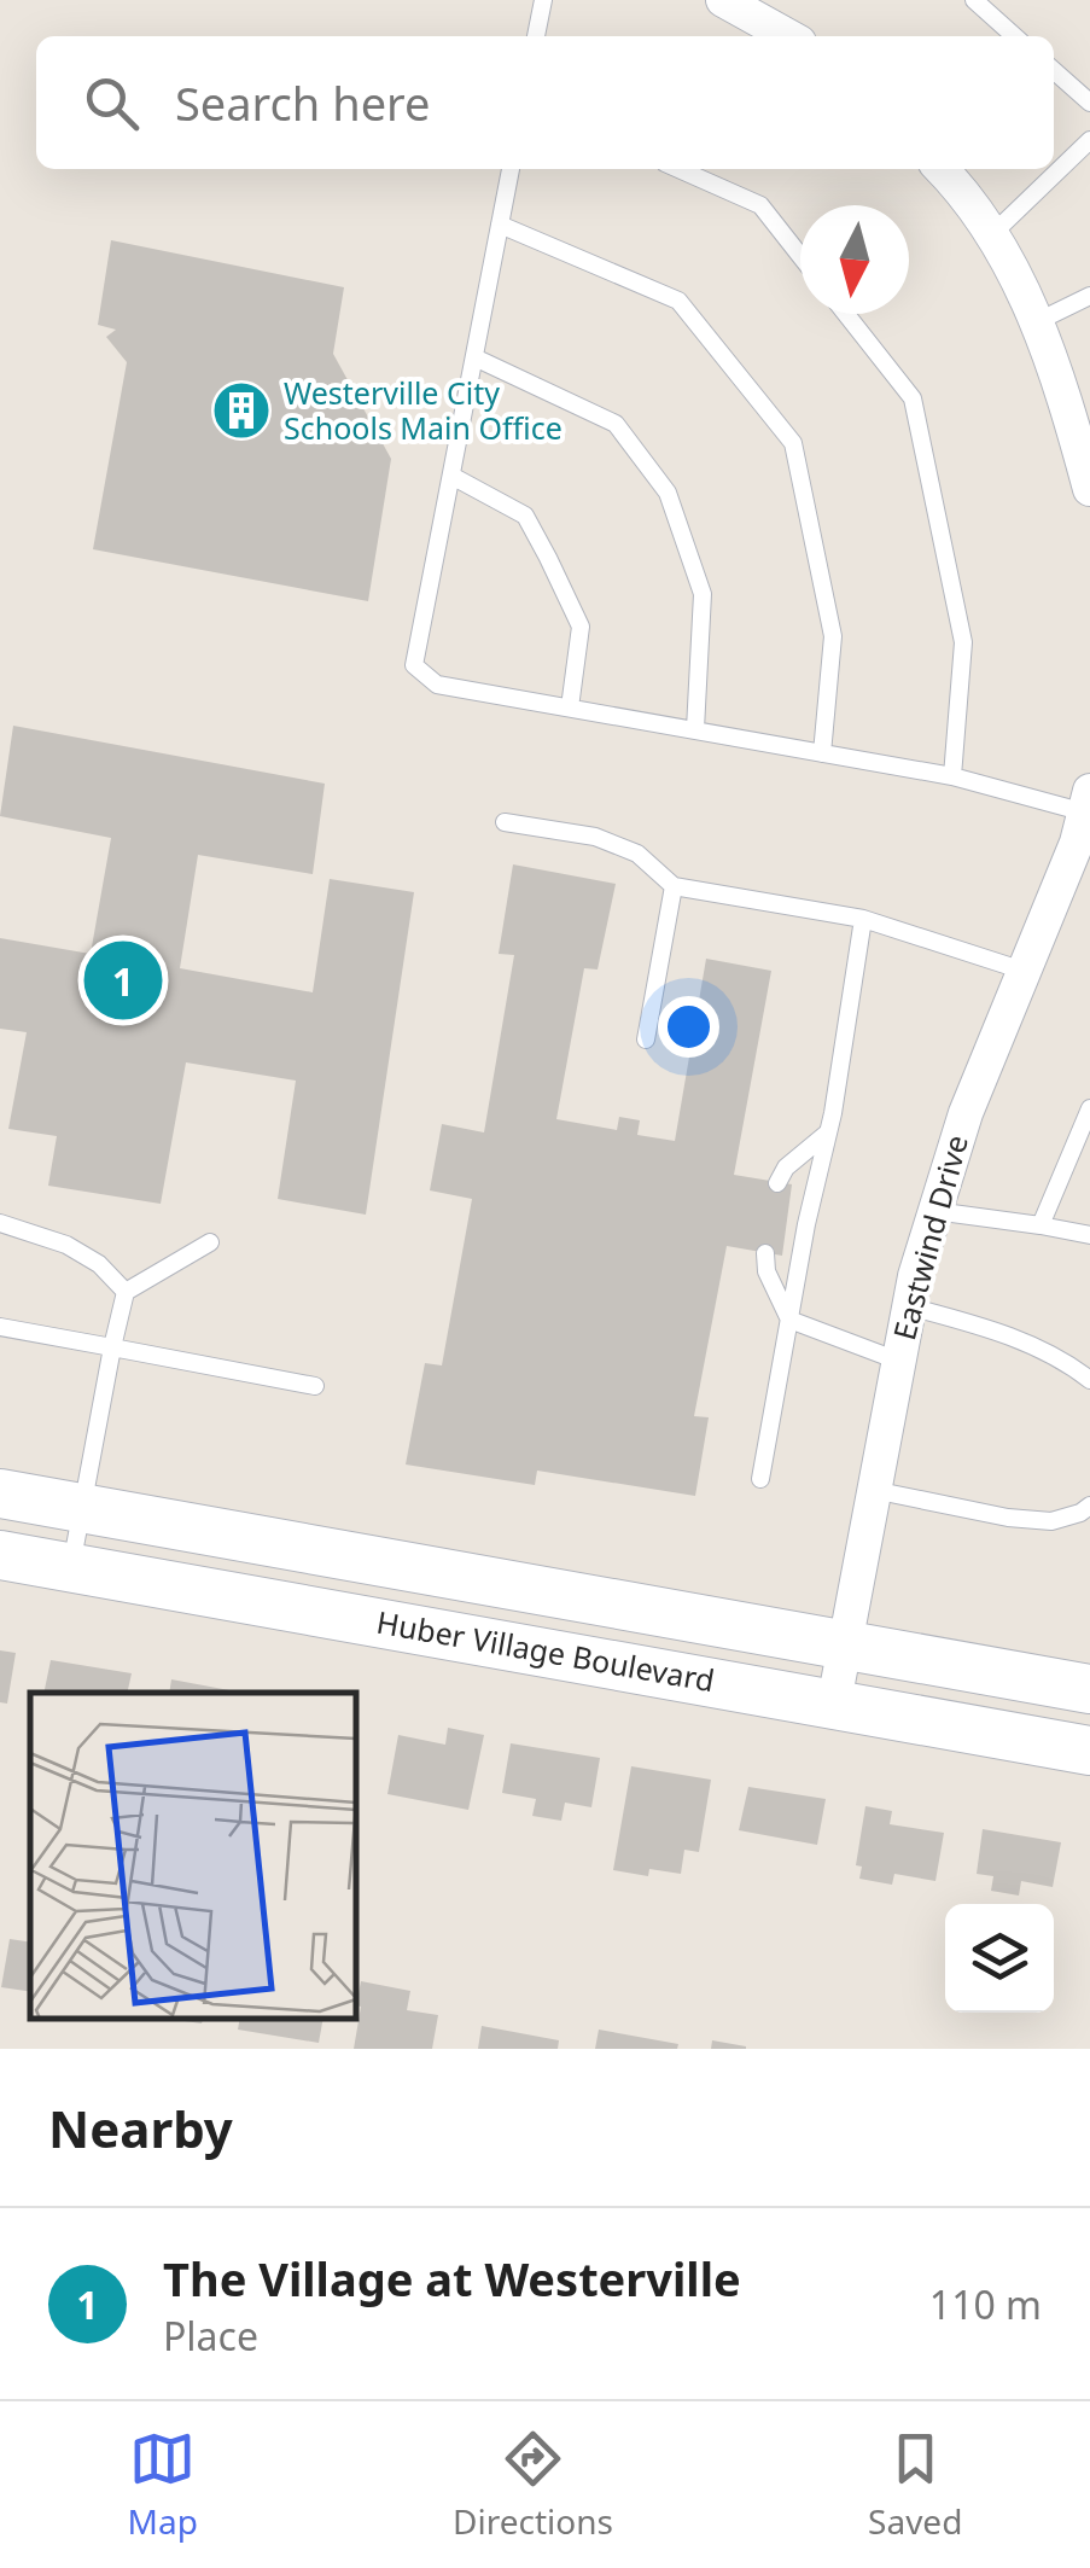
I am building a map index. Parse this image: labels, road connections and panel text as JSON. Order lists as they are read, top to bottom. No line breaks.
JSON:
{"streets":{"street":["Eastwind Drive","Huber Village Boulevard"]},"crossings":[["Eastwind Drive","Huber Village Boulevard"]],"places":{"building":["Westerville City Schools Main Office"]},"north":"bottom","page":{"search":"Search here","pins":"1","heading":"Nearby","list":[{"mark":"1","name":"The Village at Westerville","note":"Place","value":"110 m"}],"nav":["Map","Directions","Saved"]}}
